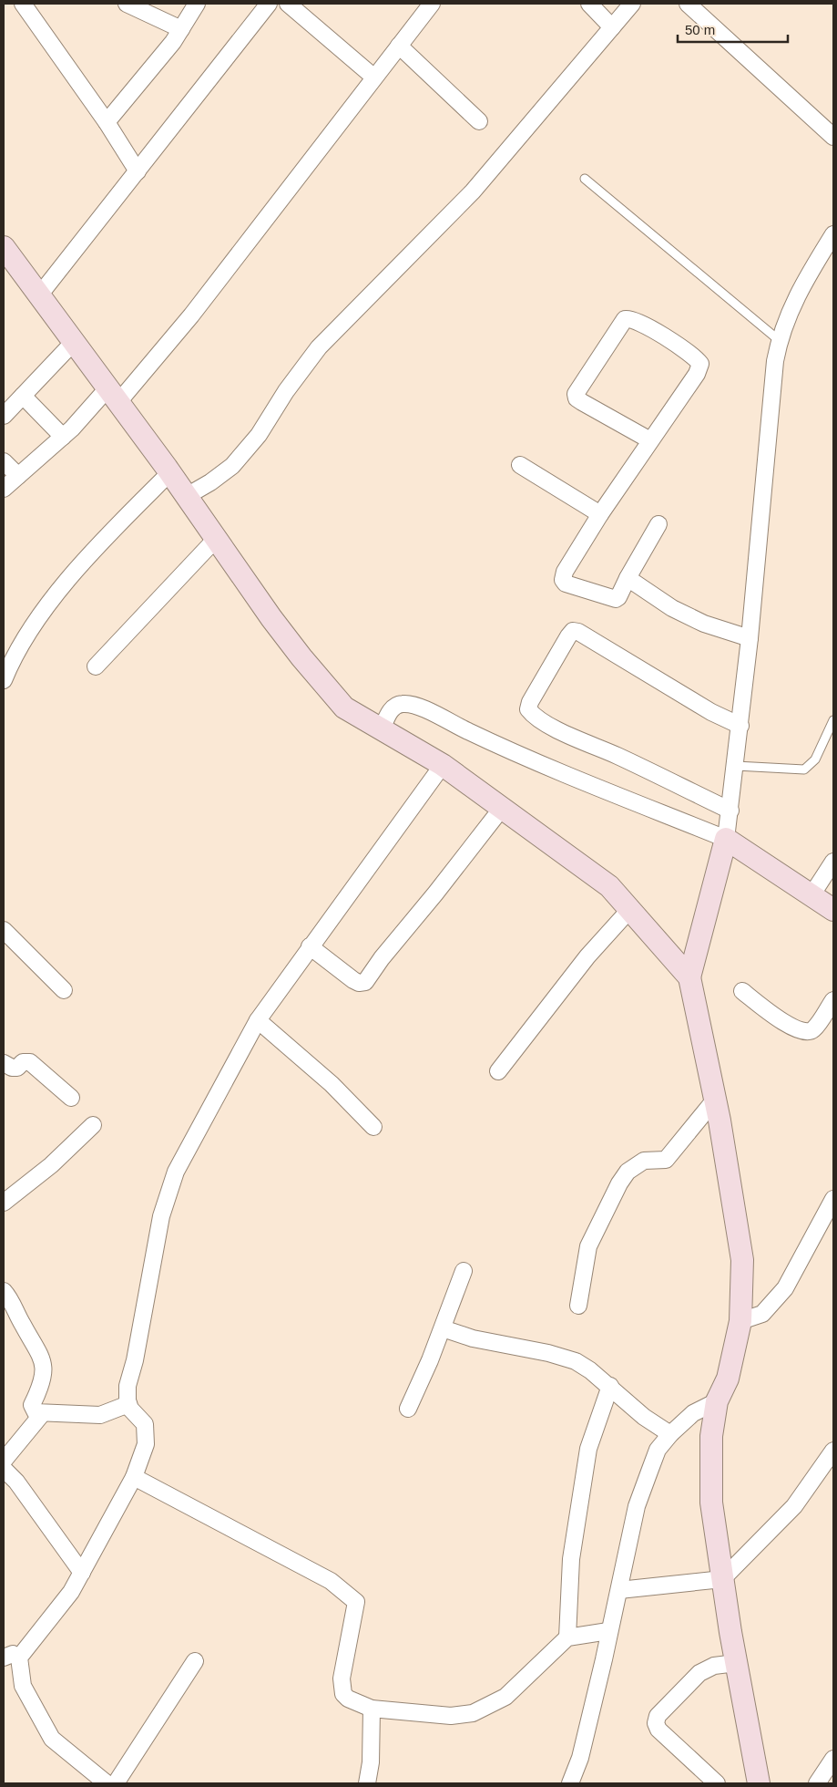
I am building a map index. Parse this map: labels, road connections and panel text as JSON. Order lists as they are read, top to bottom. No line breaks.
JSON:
{"scale_bar":"50 m"}
